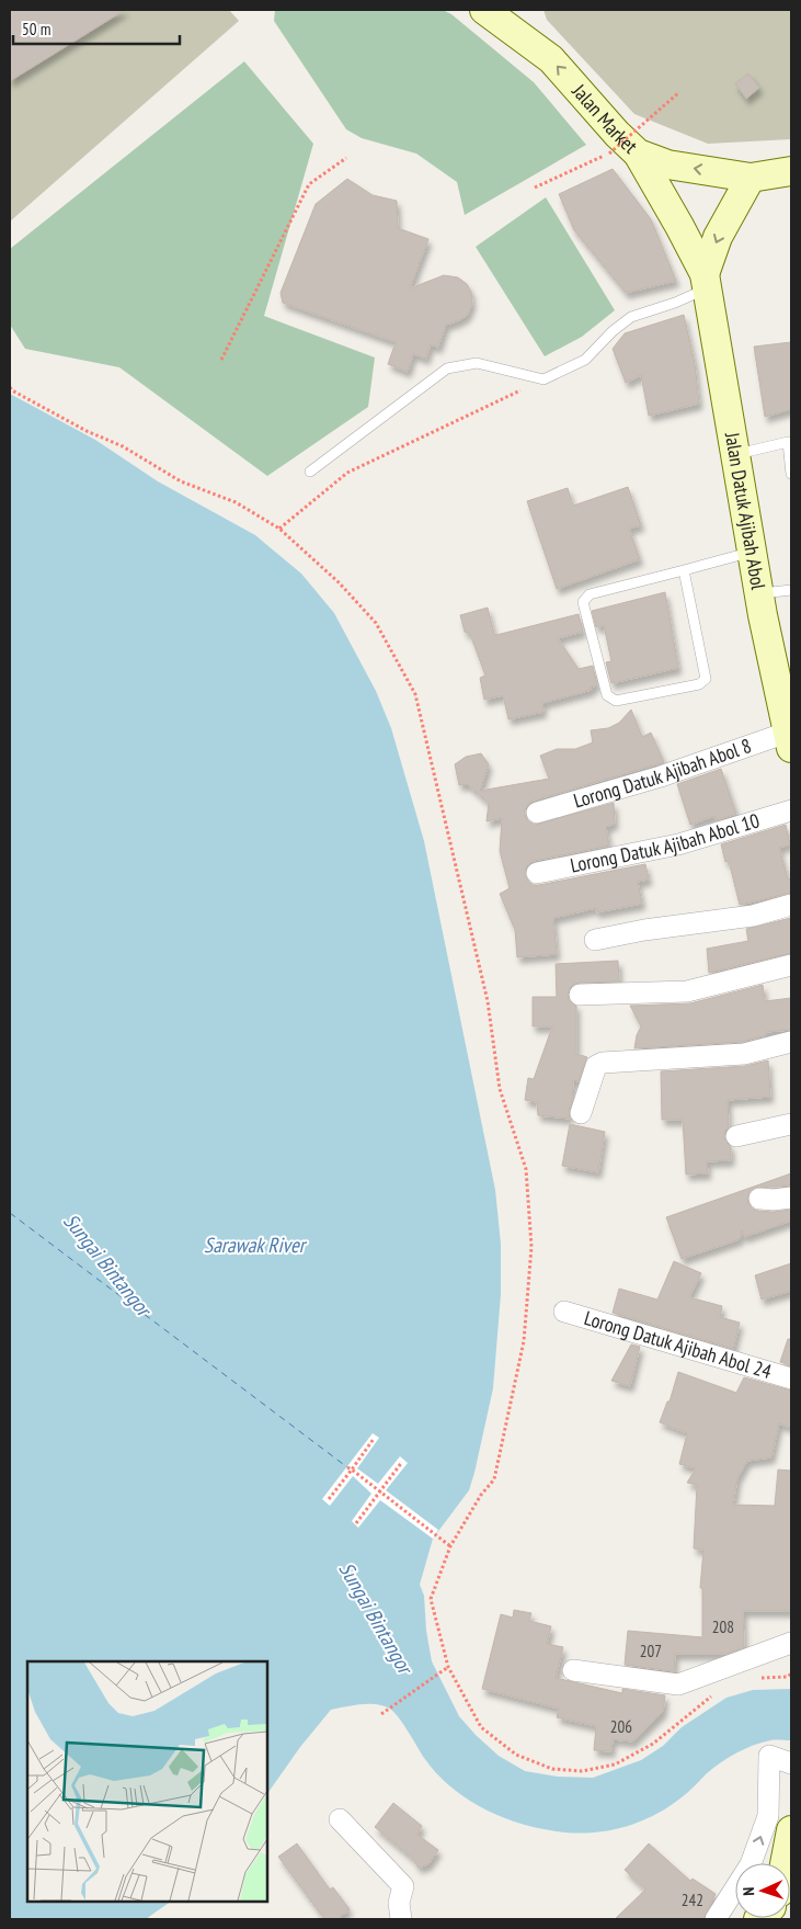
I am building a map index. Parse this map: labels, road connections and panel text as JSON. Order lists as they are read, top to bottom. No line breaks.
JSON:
{"streets":{"main road":["Jalan Market","Jalan Datuk Ajibah Abol"],"street":["Lorong Datuk Ajibah Abol 8","Lorong Datuk Ajibah Abol 10","Lorong Datuk Ajibah Abol 24"]},"crossings":[["Jalan Market","Jalan Datuk Ajibah Abol"],["Jalan Datuk Ajibah Abol","Lorong Datuk Ajibah Abol 8"]],"one_way":["Jalan Market"],"water":["Sarawak River","Sungai Bintangor"],"house_numbers":["208","207","206","242"],"scale_bar":"50 m","north":"left"}
